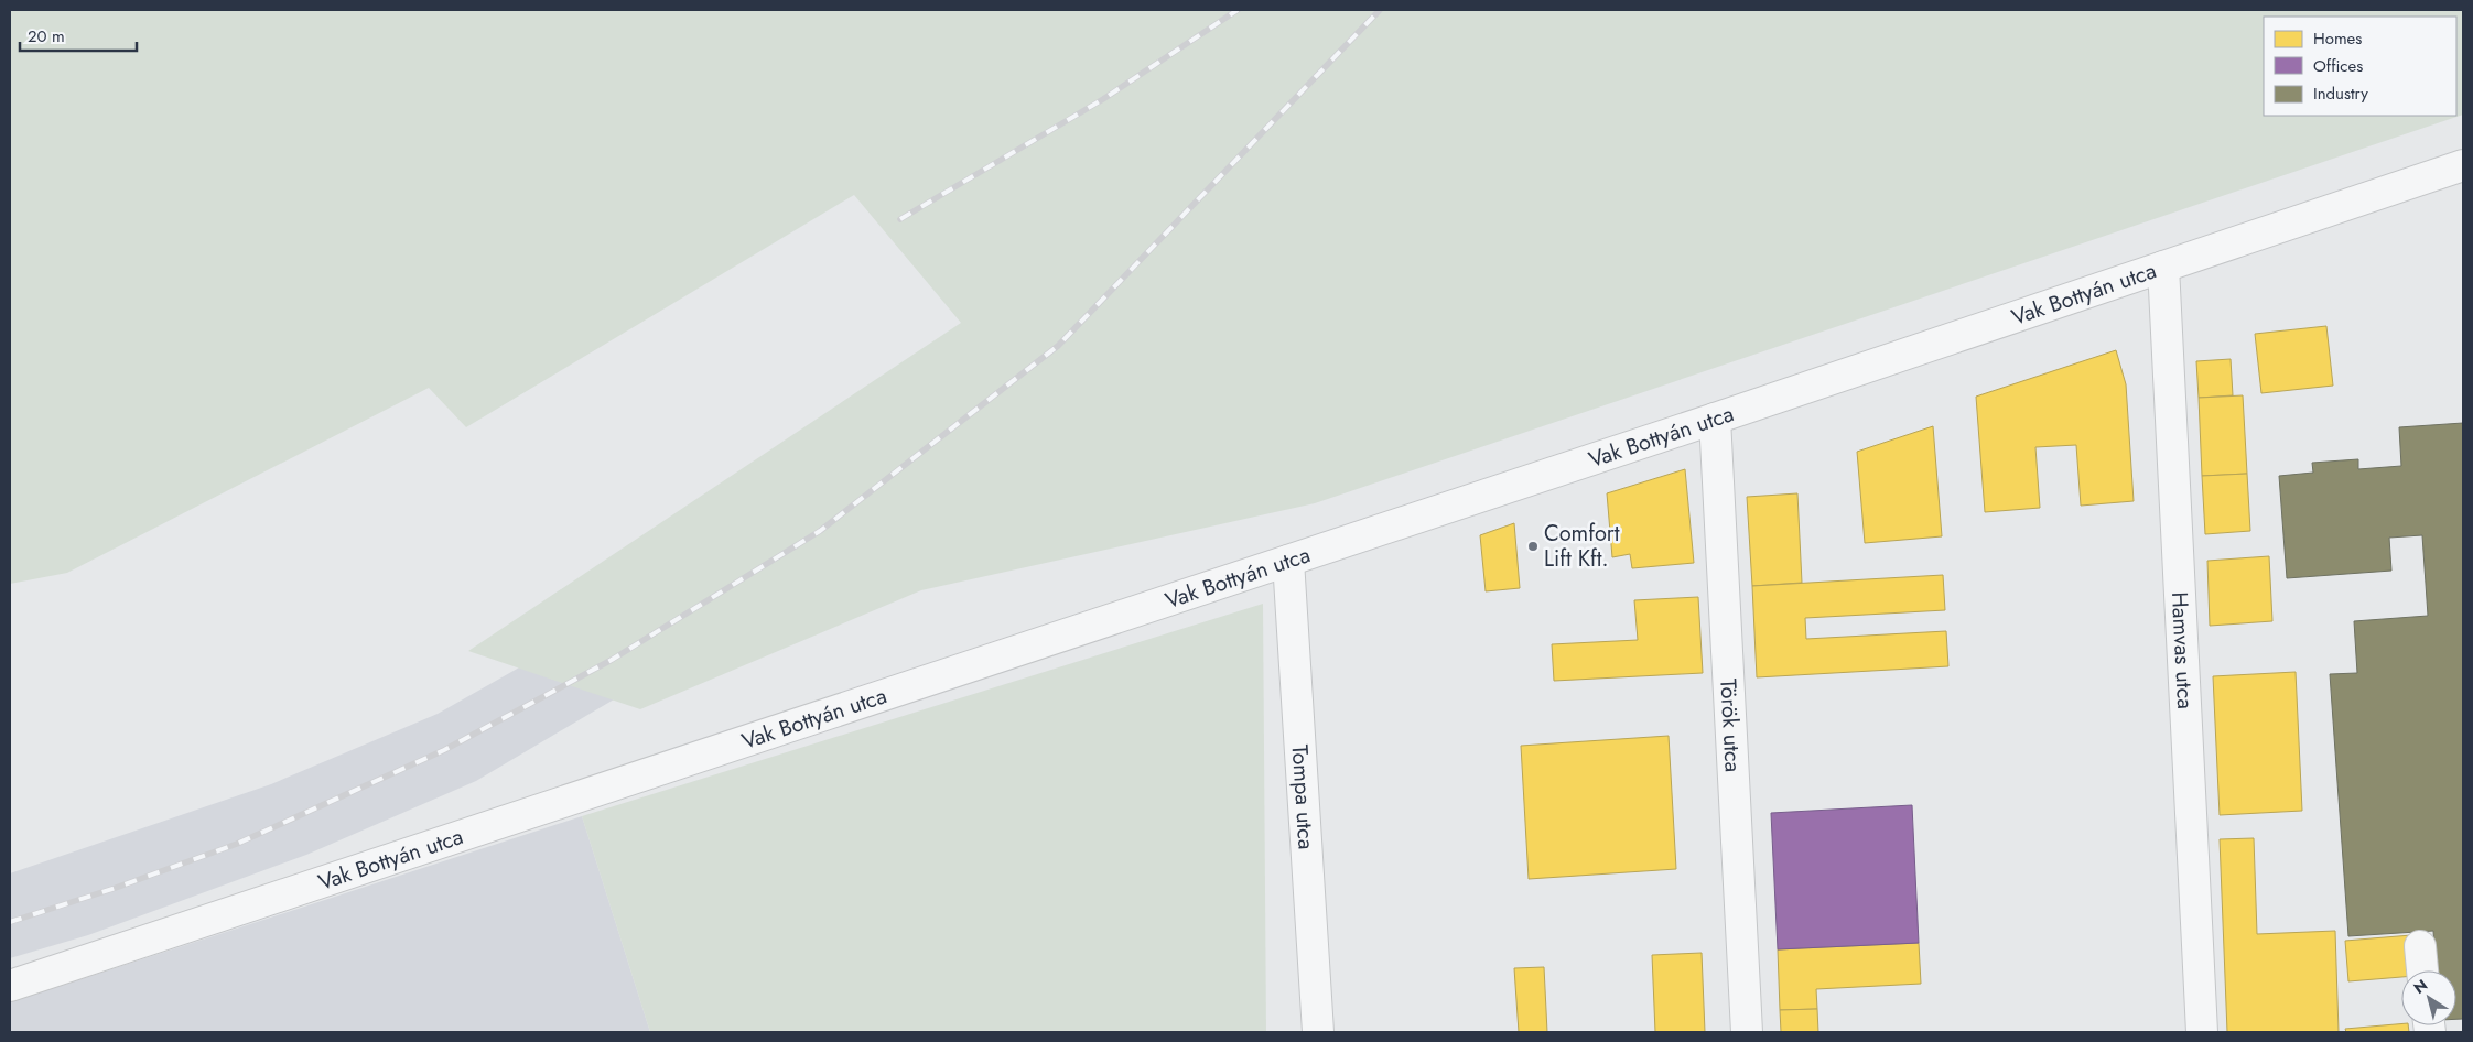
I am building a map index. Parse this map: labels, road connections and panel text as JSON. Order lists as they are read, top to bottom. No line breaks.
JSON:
{"streets":{"street":["Vak Bottyán utca","Hamvas utca","Török utca","Tompa utca"]},"crossings":[["Vak Bottyán utca","Hamvas utca"],["Vak Bottyán utca","Török utca"],["Vak Bottyán utca","Tompa utca"]],"places":["Comfort Lift Kft."],"legend":["Homes","Offices","Industry"],"scale_bar":"20 m","north":"top left"}
